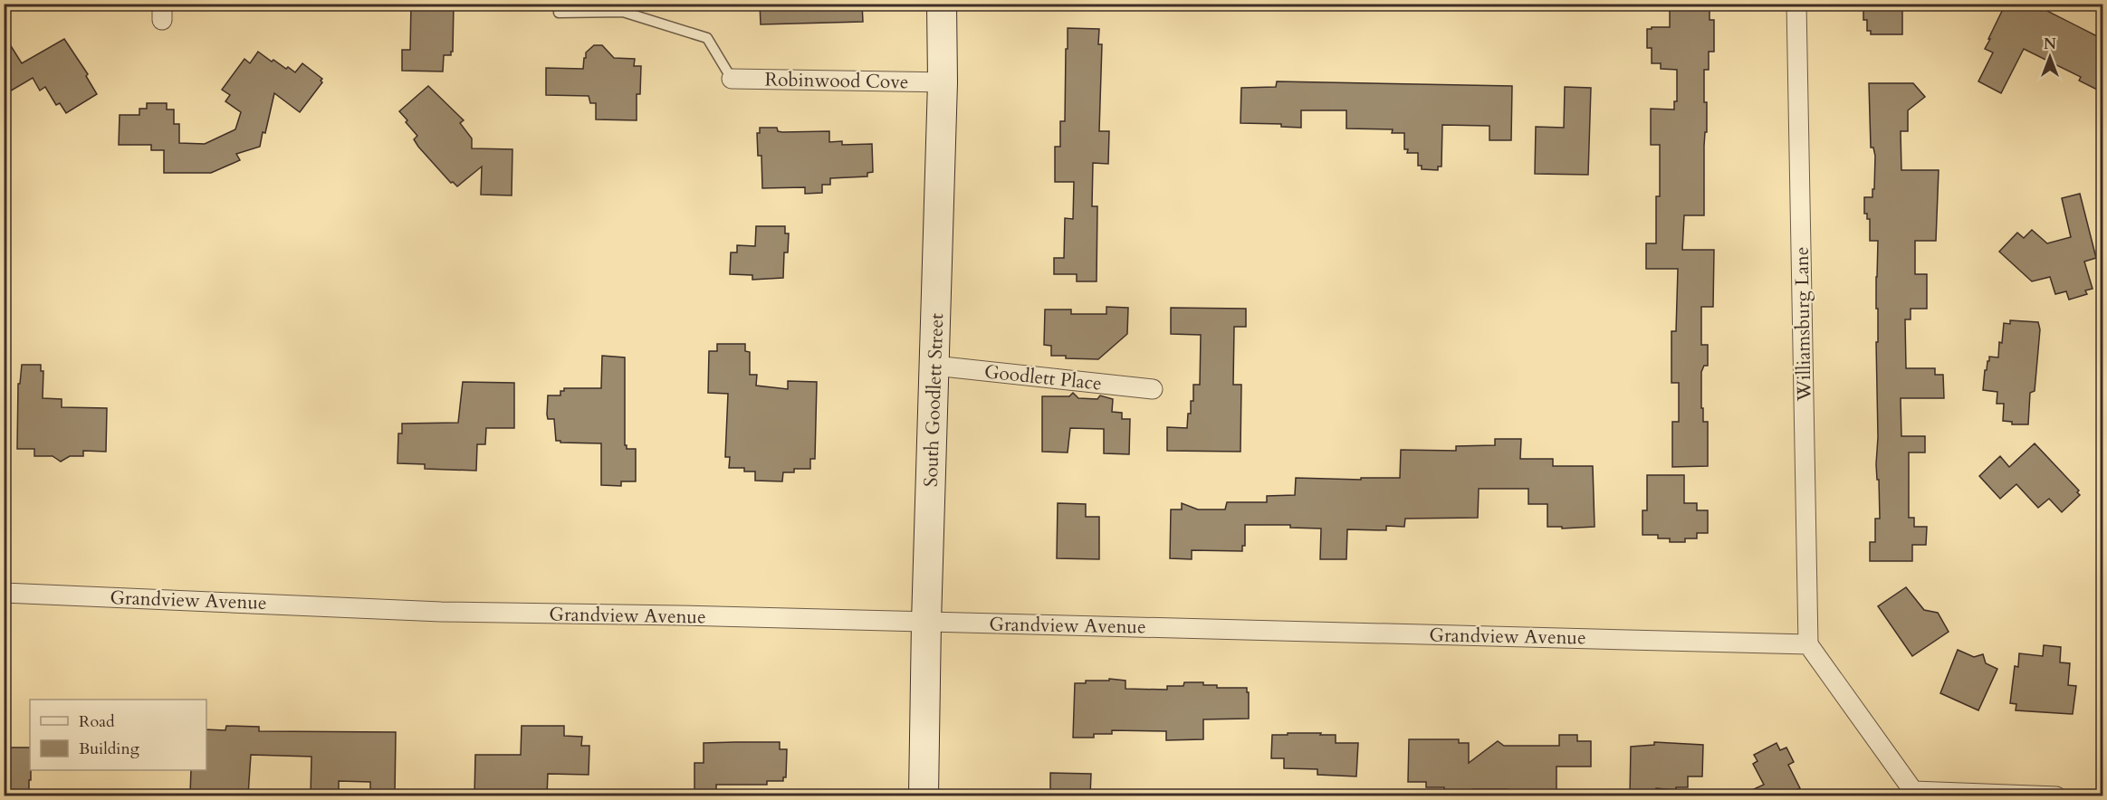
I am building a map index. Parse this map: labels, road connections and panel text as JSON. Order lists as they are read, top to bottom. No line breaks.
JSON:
{"streets":{"main road":["South Goodlett Street"],"street":["Robinwood Cove","Williamsburg Lane","Goodlett Place","Grandview Avenue"]},"crossings":[["Robinwood Cove","South Goodlett Street"],["Williamsburg Lane","Grandview Avenue"],["Goodlett Place","South Goodlett Street"],["South Goodlett Street","Grandview Avenue"]],"legend":["Road","Building"],"north":"top"}
